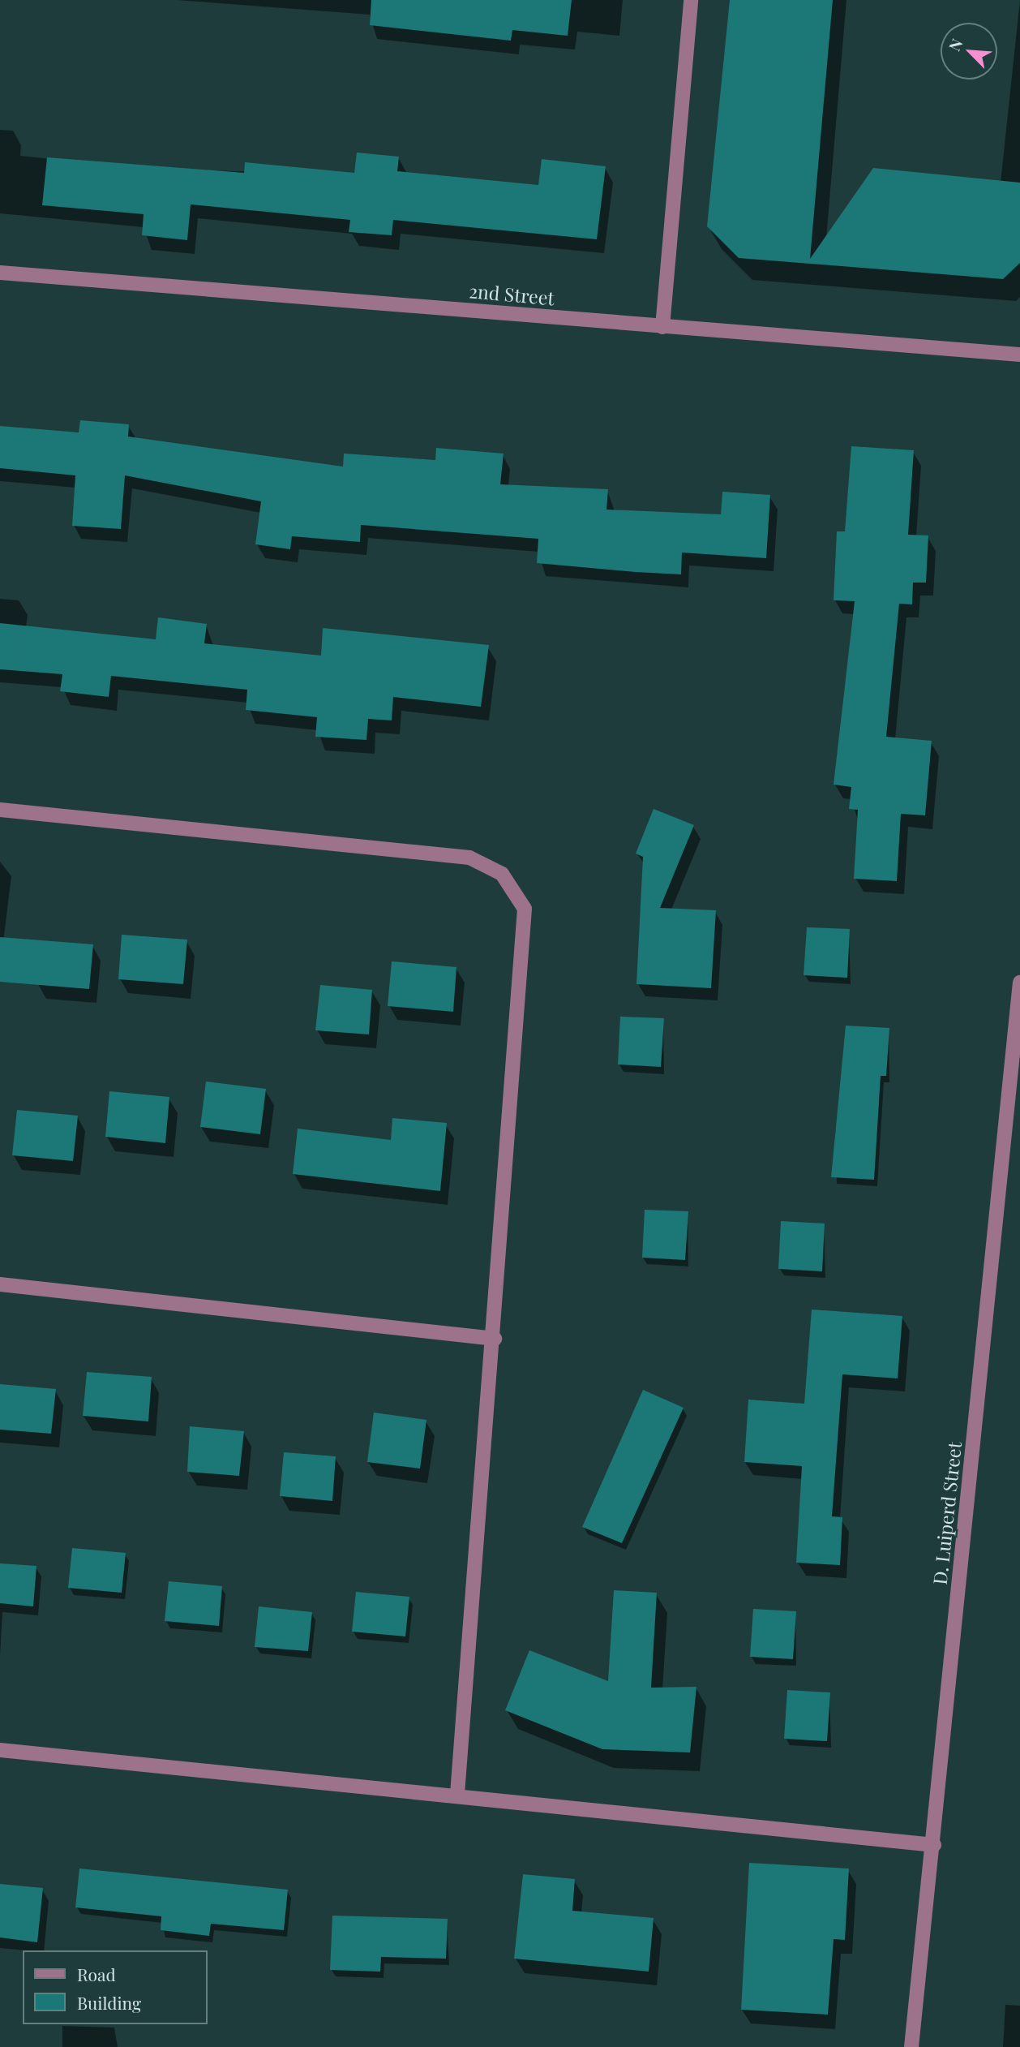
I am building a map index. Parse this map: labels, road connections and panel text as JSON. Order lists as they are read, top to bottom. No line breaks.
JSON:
{"streets":{"street":["2nd Street","D. Luiperd Street"]},"legend":["Road","Building"],"north":"top left"}
